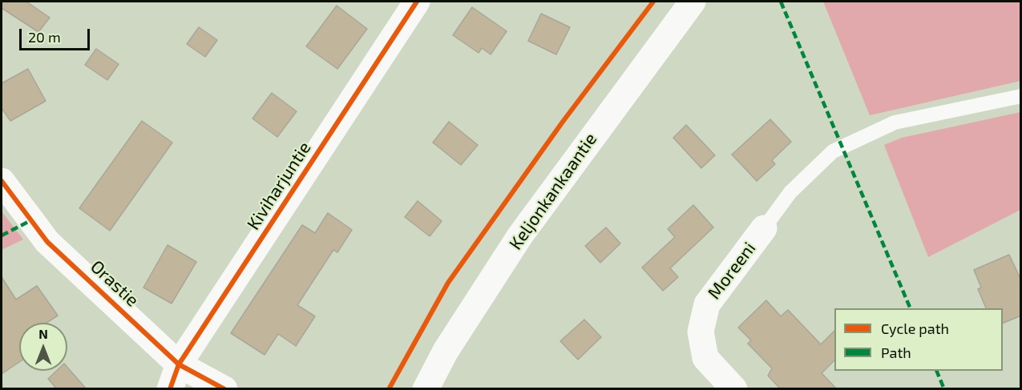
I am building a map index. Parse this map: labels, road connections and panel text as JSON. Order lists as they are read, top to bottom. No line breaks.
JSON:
{"streets":{"street":["Kiviharjuntie","Keljonkankaantie","Moreeni","Orastie"]},"crossings":[["Kiviharjuntie","Orastie"]],"legend":["Cycle path","Path"],"scale_bar":"20 m","north":"top"}
